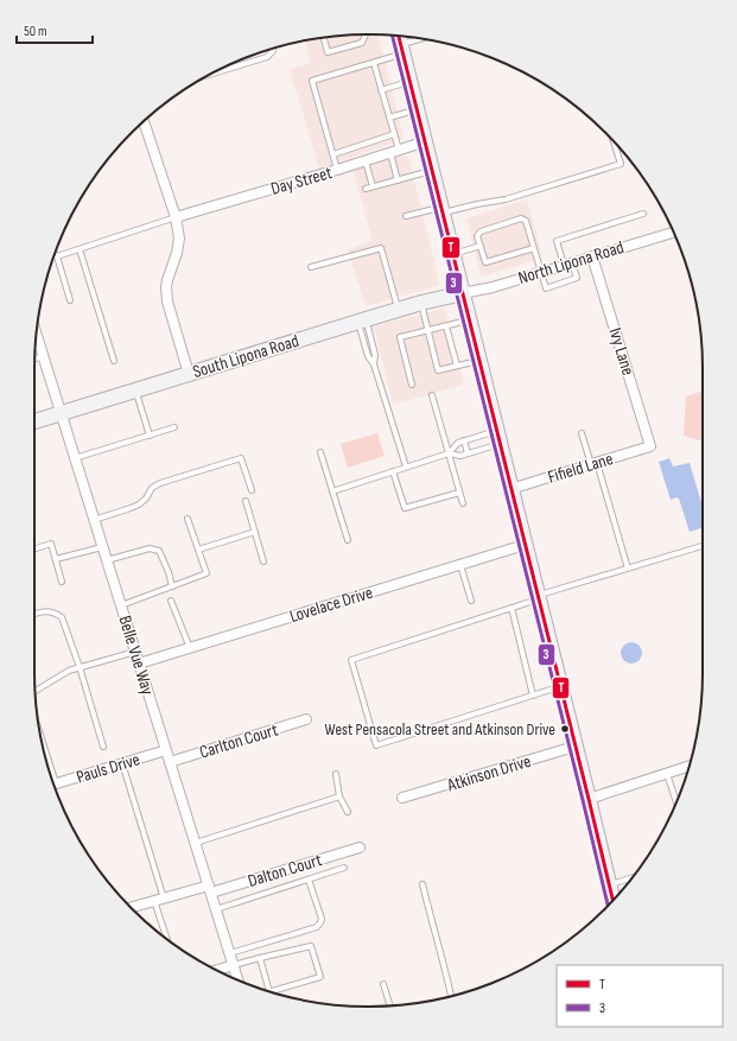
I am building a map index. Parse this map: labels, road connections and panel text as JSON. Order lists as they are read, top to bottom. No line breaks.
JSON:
{"streets":{"main road":["South Lipona Road"],"street":["Day Street","North Lipona Road","Ivy Lane","Fifield Lane","Lovelace Drive","Belle Vue Way","Carlton Court","Pauls Drive","Atkinson Drive","Dalton Court"]},"crossings":[["North Lipona Road","Ivy Lane"],["North Lipona Road","South Lipona Road"],["Ivy Lane","Fifield Lane"],["South Lipona Road","Belle Vue Way"],["Lovelace Drive","Belle Vue Way"],["Belle Vue Way","Carlton Court"],["Belle Vue Way","Pauls Drive"],["Belle Vue Way","Dalton Court"]],"places":["West Pensacola Street and Atkinson Drive"],"lines":["transit line 3","transit line T"],"legend":["T","3"],"scale_bar":"50 m"}
